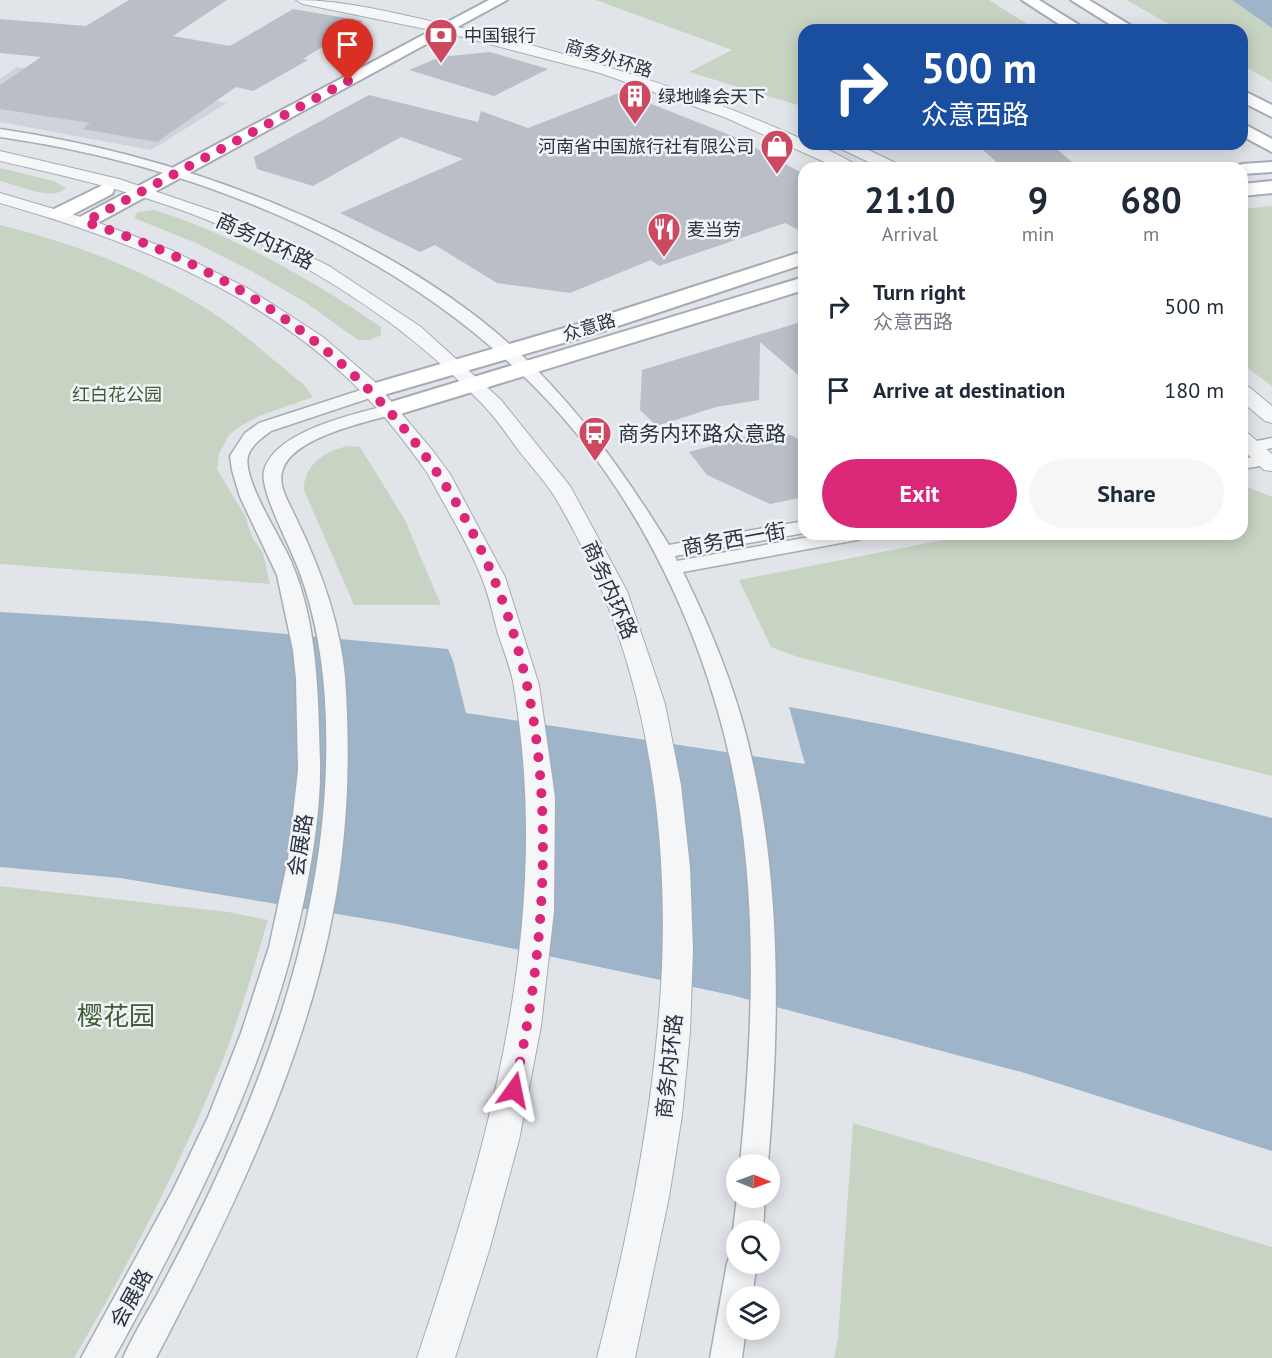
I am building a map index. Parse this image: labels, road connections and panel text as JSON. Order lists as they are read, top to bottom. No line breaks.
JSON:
{"streets":{"main road":["众意路"],"street":["商务外环路","商务内环路","商务西一街","会展路"]},"crossings":[["商务内环路","众意路"],["众意路","会展路"]],"parks":["红白花公园","樱花园"],"places":{"bank":["中国银行"],"building":["绿地峰会天下"],"shop":["河南省中国旅行社有限公司"],"restaurant":["麦当劳"],"bus stop":["商务内环路众意路"]},"north":"right","page":{"turn":["500 m","众意西路"],"eta":["21:10","Arrival","9","min","680","m"],"list":[{"name":"Turn right","note":"众意西路","value":"500 m"},{"name":"Arrive at destination","value":"180 m"}],"buttons":["Exit","Share"]}}
